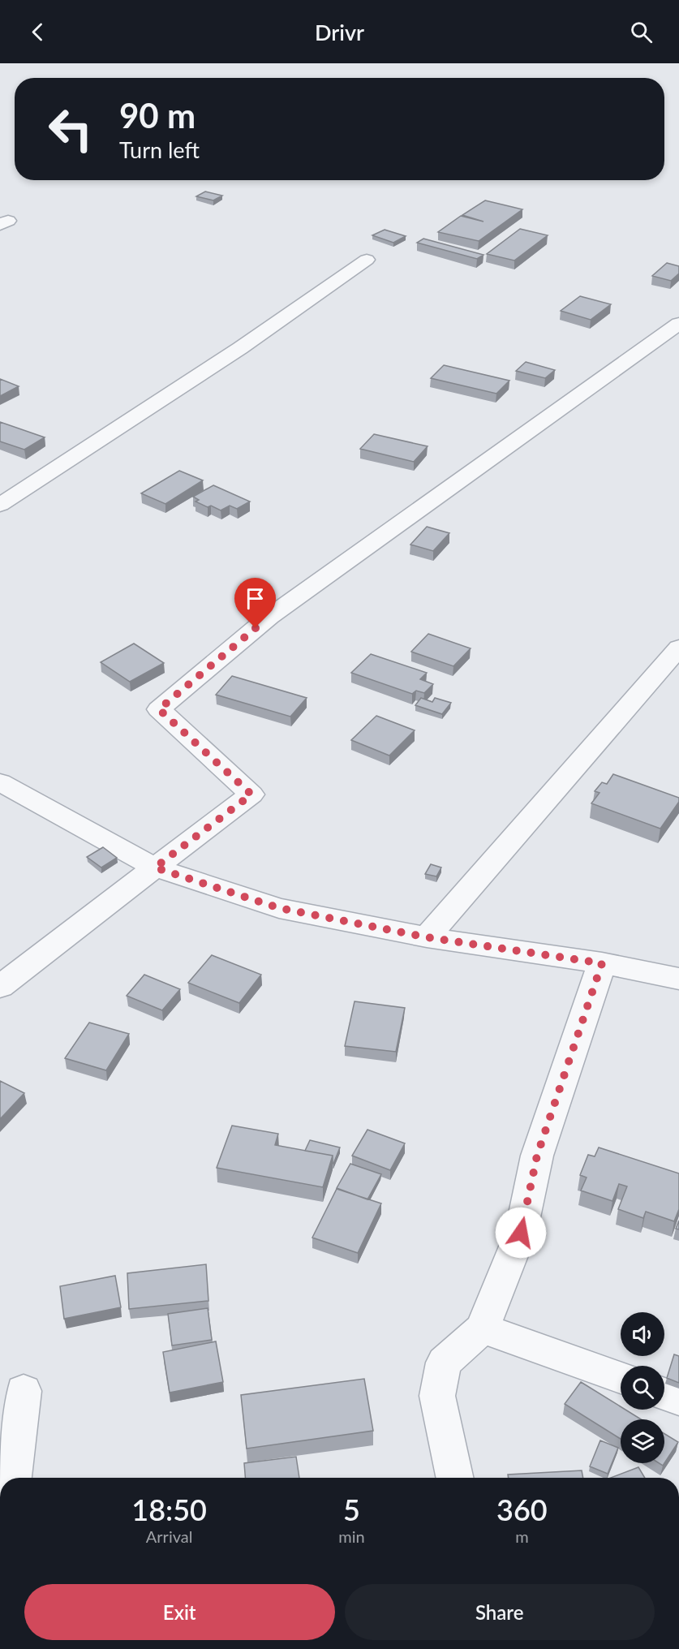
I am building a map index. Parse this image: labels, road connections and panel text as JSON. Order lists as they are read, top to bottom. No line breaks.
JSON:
{"page":{"header":"Drivr","turn":["90 m","Turn left"],"eta":["18:50","Arrival","5","min","360","m"],"buttons":["Exit","Share"]}}
